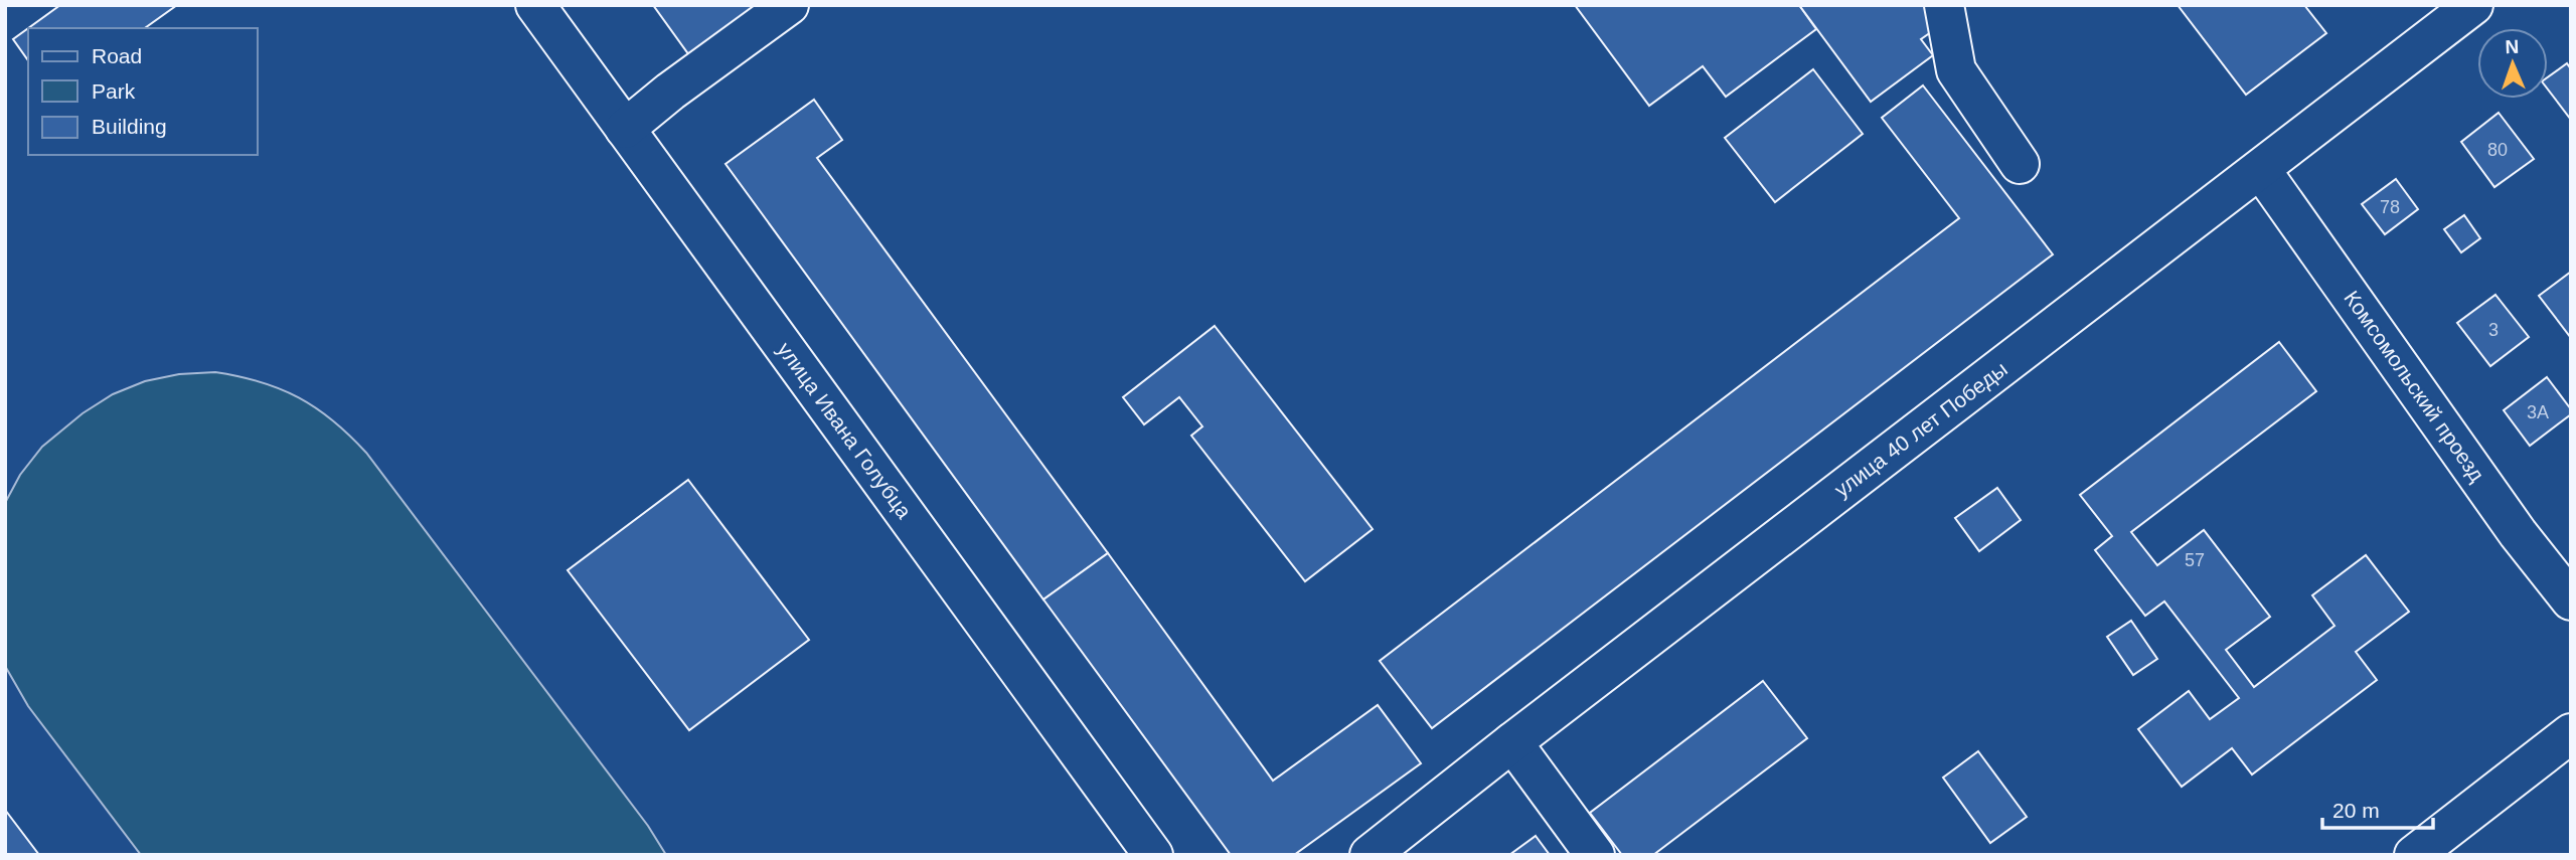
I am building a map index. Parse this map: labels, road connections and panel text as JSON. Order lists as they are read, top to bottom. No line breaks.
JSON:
{"streets":{"street":["Комсомольский проезд","улица 40 лет Победы","улица Ивана Голубца"]},"crossings":[["Комсомольский проезд","улица 40 лет Победы"]],"house_numbers":["80","78","3","3А","57"],"legend":["Road","Park","Building"],"scale_bar":"20 m","north":"top"}
